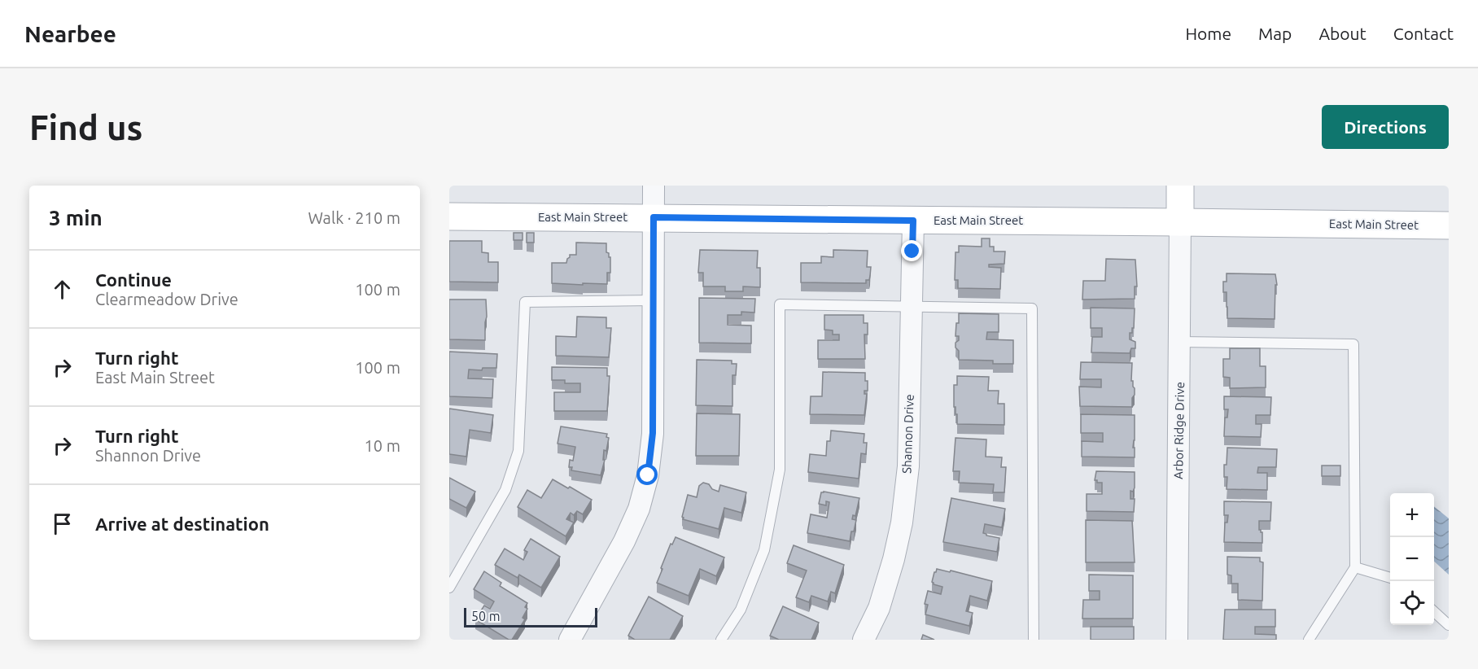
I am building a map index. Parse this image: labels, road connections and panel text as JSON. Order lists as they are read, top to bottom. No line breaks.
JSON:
{"streets":{"main road":["East Main Street"],"street":["Arbor Ridge Drive","Shannon Drive"]},"crossings":[["East Main Street","Arbor Ridge Drive"],["East Main Street","Shannon Drive"]],"scale_bar":"50 m","page":{"header":"Nearbee","nav":["Home","Map","About","Contact"],"buttons":"Directions","title":"Find us","heading":["3 min","Walk · 210 m"],"list":[["Continue","Clearmeadow Drive","100 m"],["Turn right","East Main Street","100 m"],["Turn right","Shannon Drive","10 m"],"Arrive at destination"],"map_buttons":["+","−"],"scale":"50 m"}}
